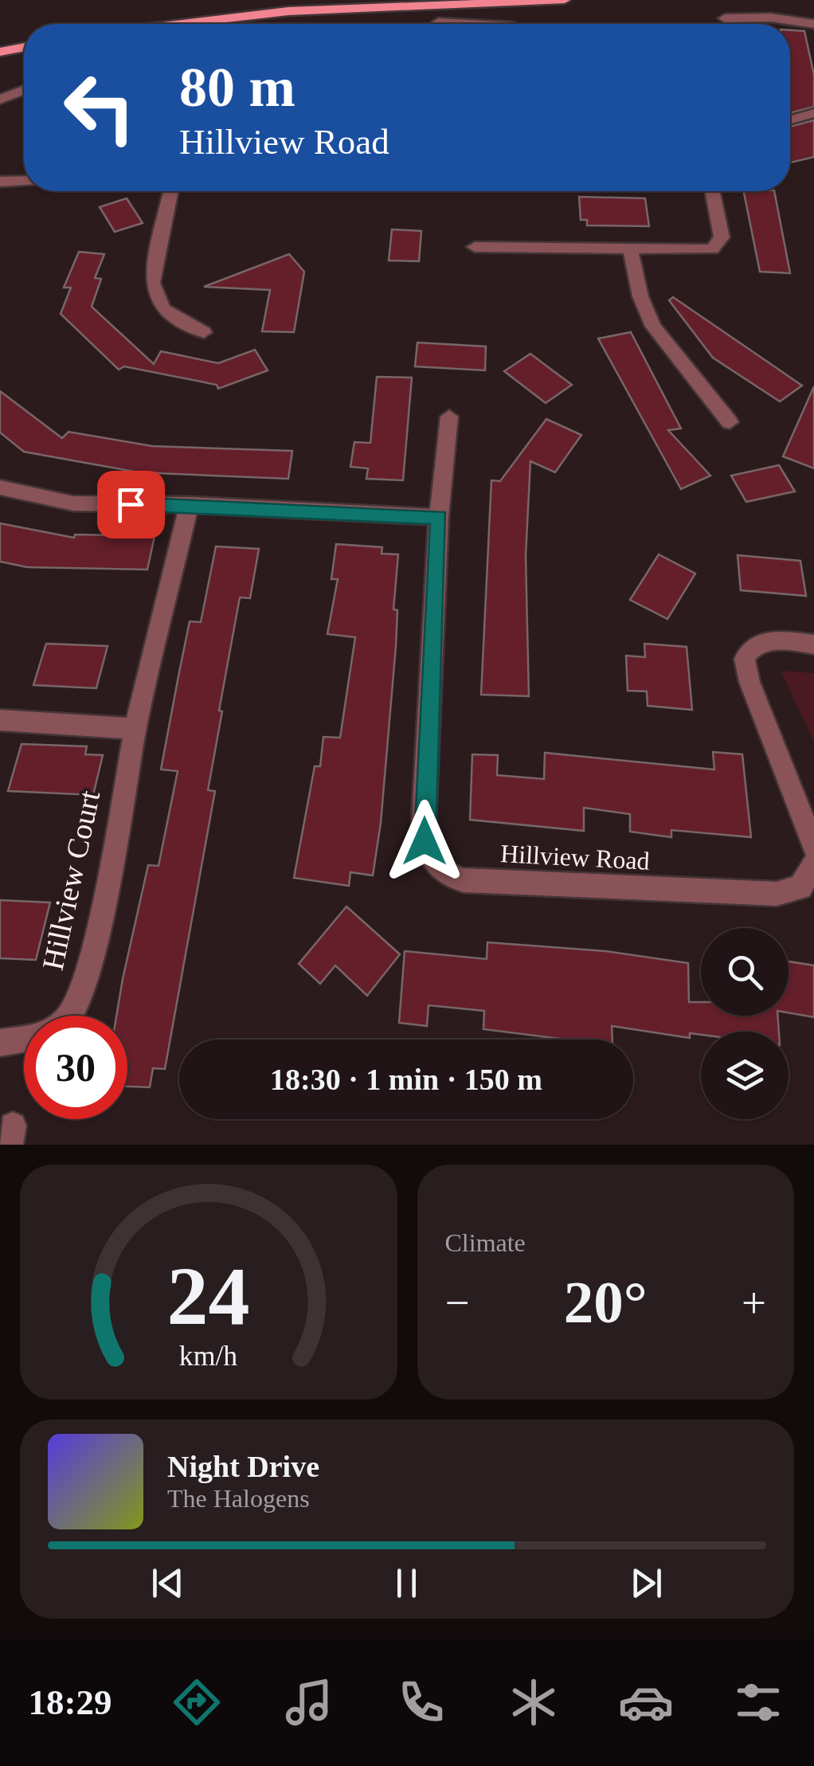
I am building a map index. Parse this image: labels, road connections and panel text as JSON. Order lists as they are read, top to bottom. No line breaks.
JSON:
{"streets":{"street":["Hillview Road","Hillview Court"]},"page":{"turn":["80 m","Hillview Road"],"limit":"30","trip":"18:30 · 1 min · 150 m","tile":"Climate","heat":["−","20°","+"],"song":["Night Drive","The Halogens"],"tabs":"18:29","gauge":["24","km/h"]}}
